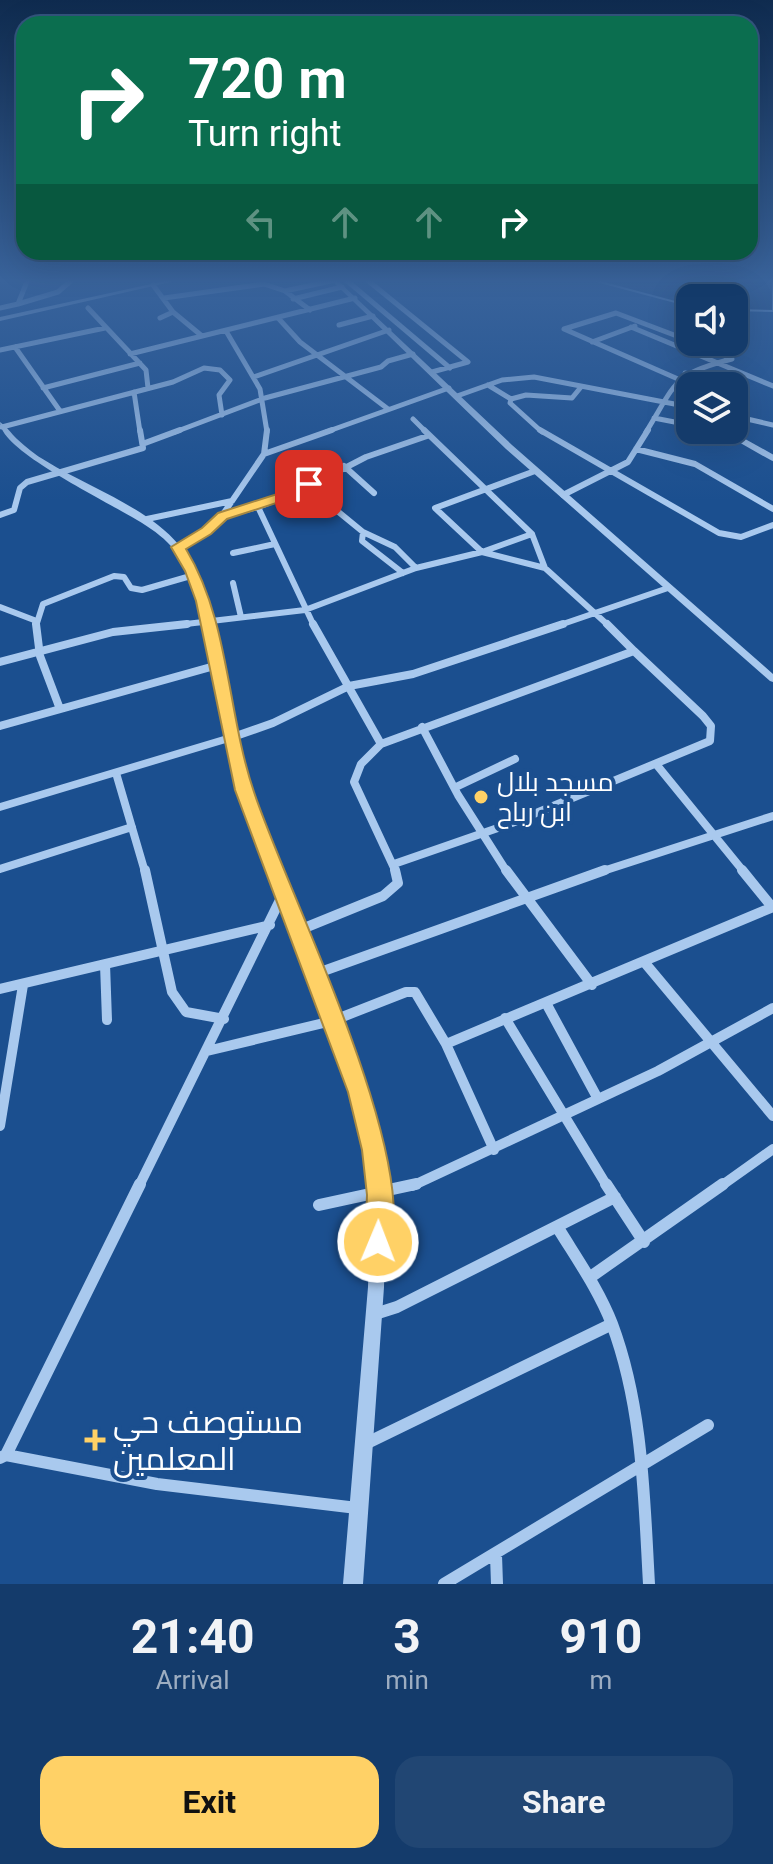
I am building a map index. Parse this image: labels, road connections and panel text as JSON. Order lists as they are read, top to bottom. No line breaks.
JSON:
{"places":{"other":["مسجد بلال ابن رباح"],"health":["مستوصف حي المعلمين"]},"page":{"turn":["720 m","Turn right"],"eta":["21:40","Arrival","3","min","910","m"],"buttons":["Exit","Share"]}}
